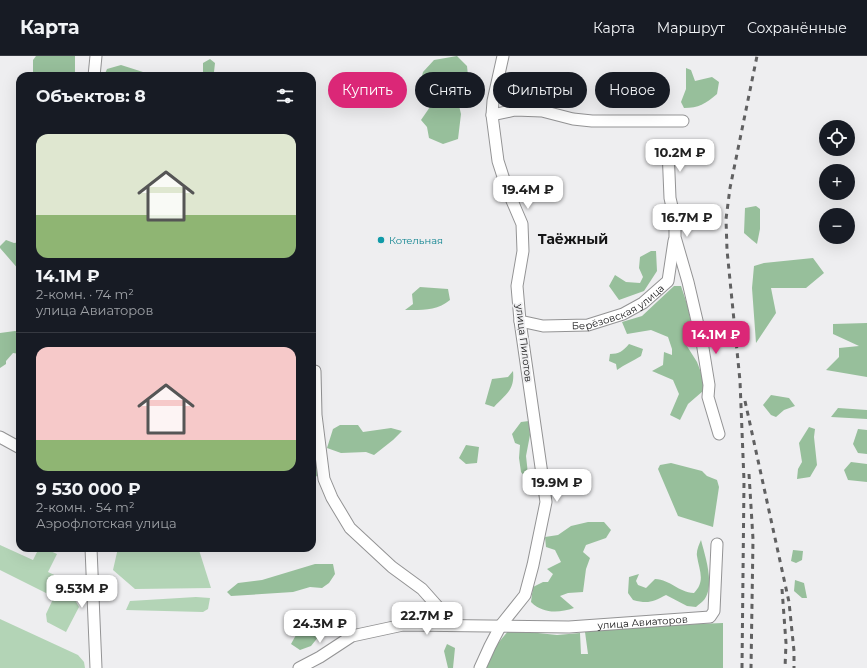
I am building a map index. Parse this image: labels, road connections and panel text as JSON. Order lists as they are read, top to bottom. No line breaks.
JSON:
{"streets":{"street":["Берёзовская улица","улица Пилотов","улица Авиаторов"]},"crossings":[["Берёзовская улица","улица Пилотов"],["улица Пилотов","улица Авиаторов"]],"districts":["Таёжный"],"places":["Котельная"],"page":{"header":"Карта","nav":["Карта","Маршрут","Сохранённые"],"chip":["Купить","Снять","Фильтры","Новое"],"heading":"Объектов: 8","map_buttons":["+","−"],"list":[{"name":"14.1M ₽","note":"2-комн. · 74 m² · улица Авиаторов"},{"name":"9 530 000 ₽","note":"2-комн. · 54 m² · Аэрофлотская улица"}],"price":["10.2M ₽","19.4M ₽","16.7M ₽","14.1M ₽","19.9M ₽","9.53M ₽","22.7M ₽","24.3M ₽"]}}
